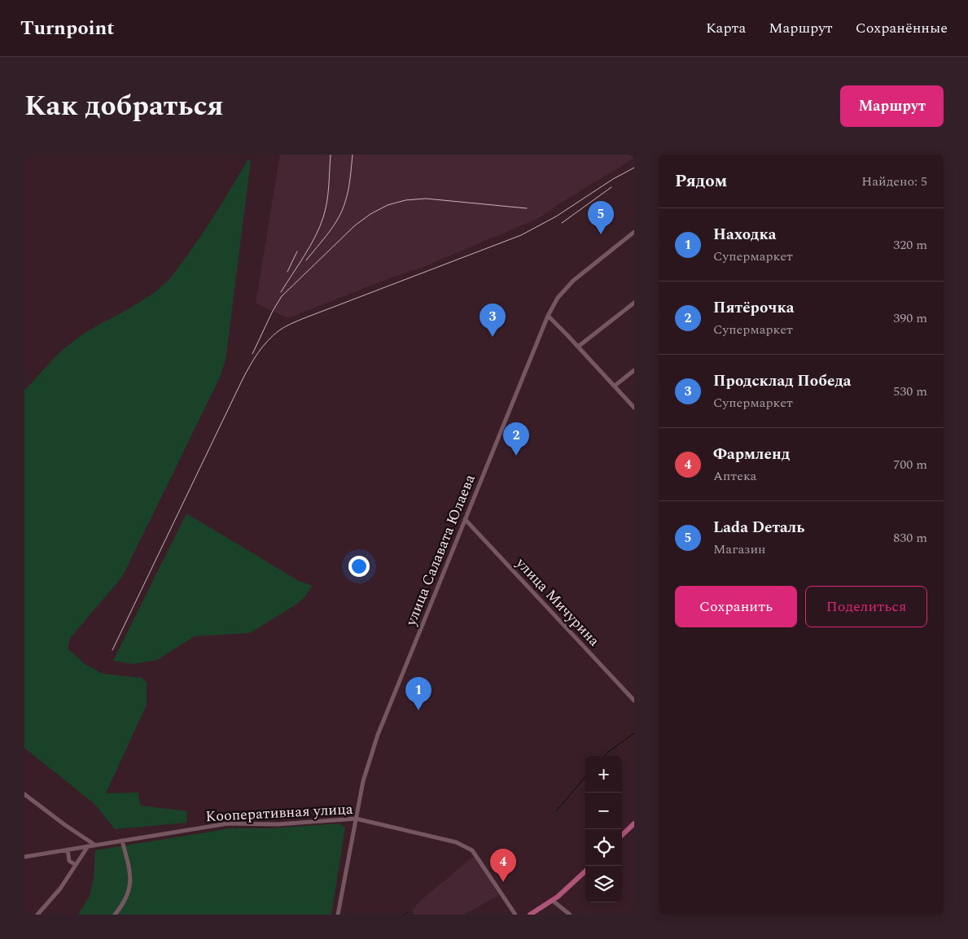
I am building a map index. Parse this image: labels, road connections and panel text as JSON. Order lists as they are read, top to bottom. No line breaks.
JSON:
{"streets":{"street":["улица Салавата Юлаева","улица Мичурина","Кооперативная улица"]},"crossings":[["улица Салавата Юлаева","улица Мичурина"],["улица Салавата Юлаева","Кооперативная улица"]],"page":{"header":"Turnpoint","nav":["Карта","Маршрут","Сохранённые"],"title":"Как добраться","buttons":["Маршрут",["Сохранить","Поделиться"]],"heading":["Рядом","Найдено: 5"],"pins":["5","3","2","1","4"],"list":[{"mark":"1","name":"Находка","note":"Супермаркет","value":"320 m"},{"mark":"2","name":"Пятёрочка","note":"Супермаркет","value":"390 m"},{"mark":"3","name":"Продсклад Победа","note":"Супермаркет","value":"530 m"},{"mark":"4","name":"Фармленд","note":"Аптека","value":"700 m"},{"mark":"5","name":"Lada Dеталь","note":"Магазин","value":"830 m"}],"map_buttons":["+","−"]}}
